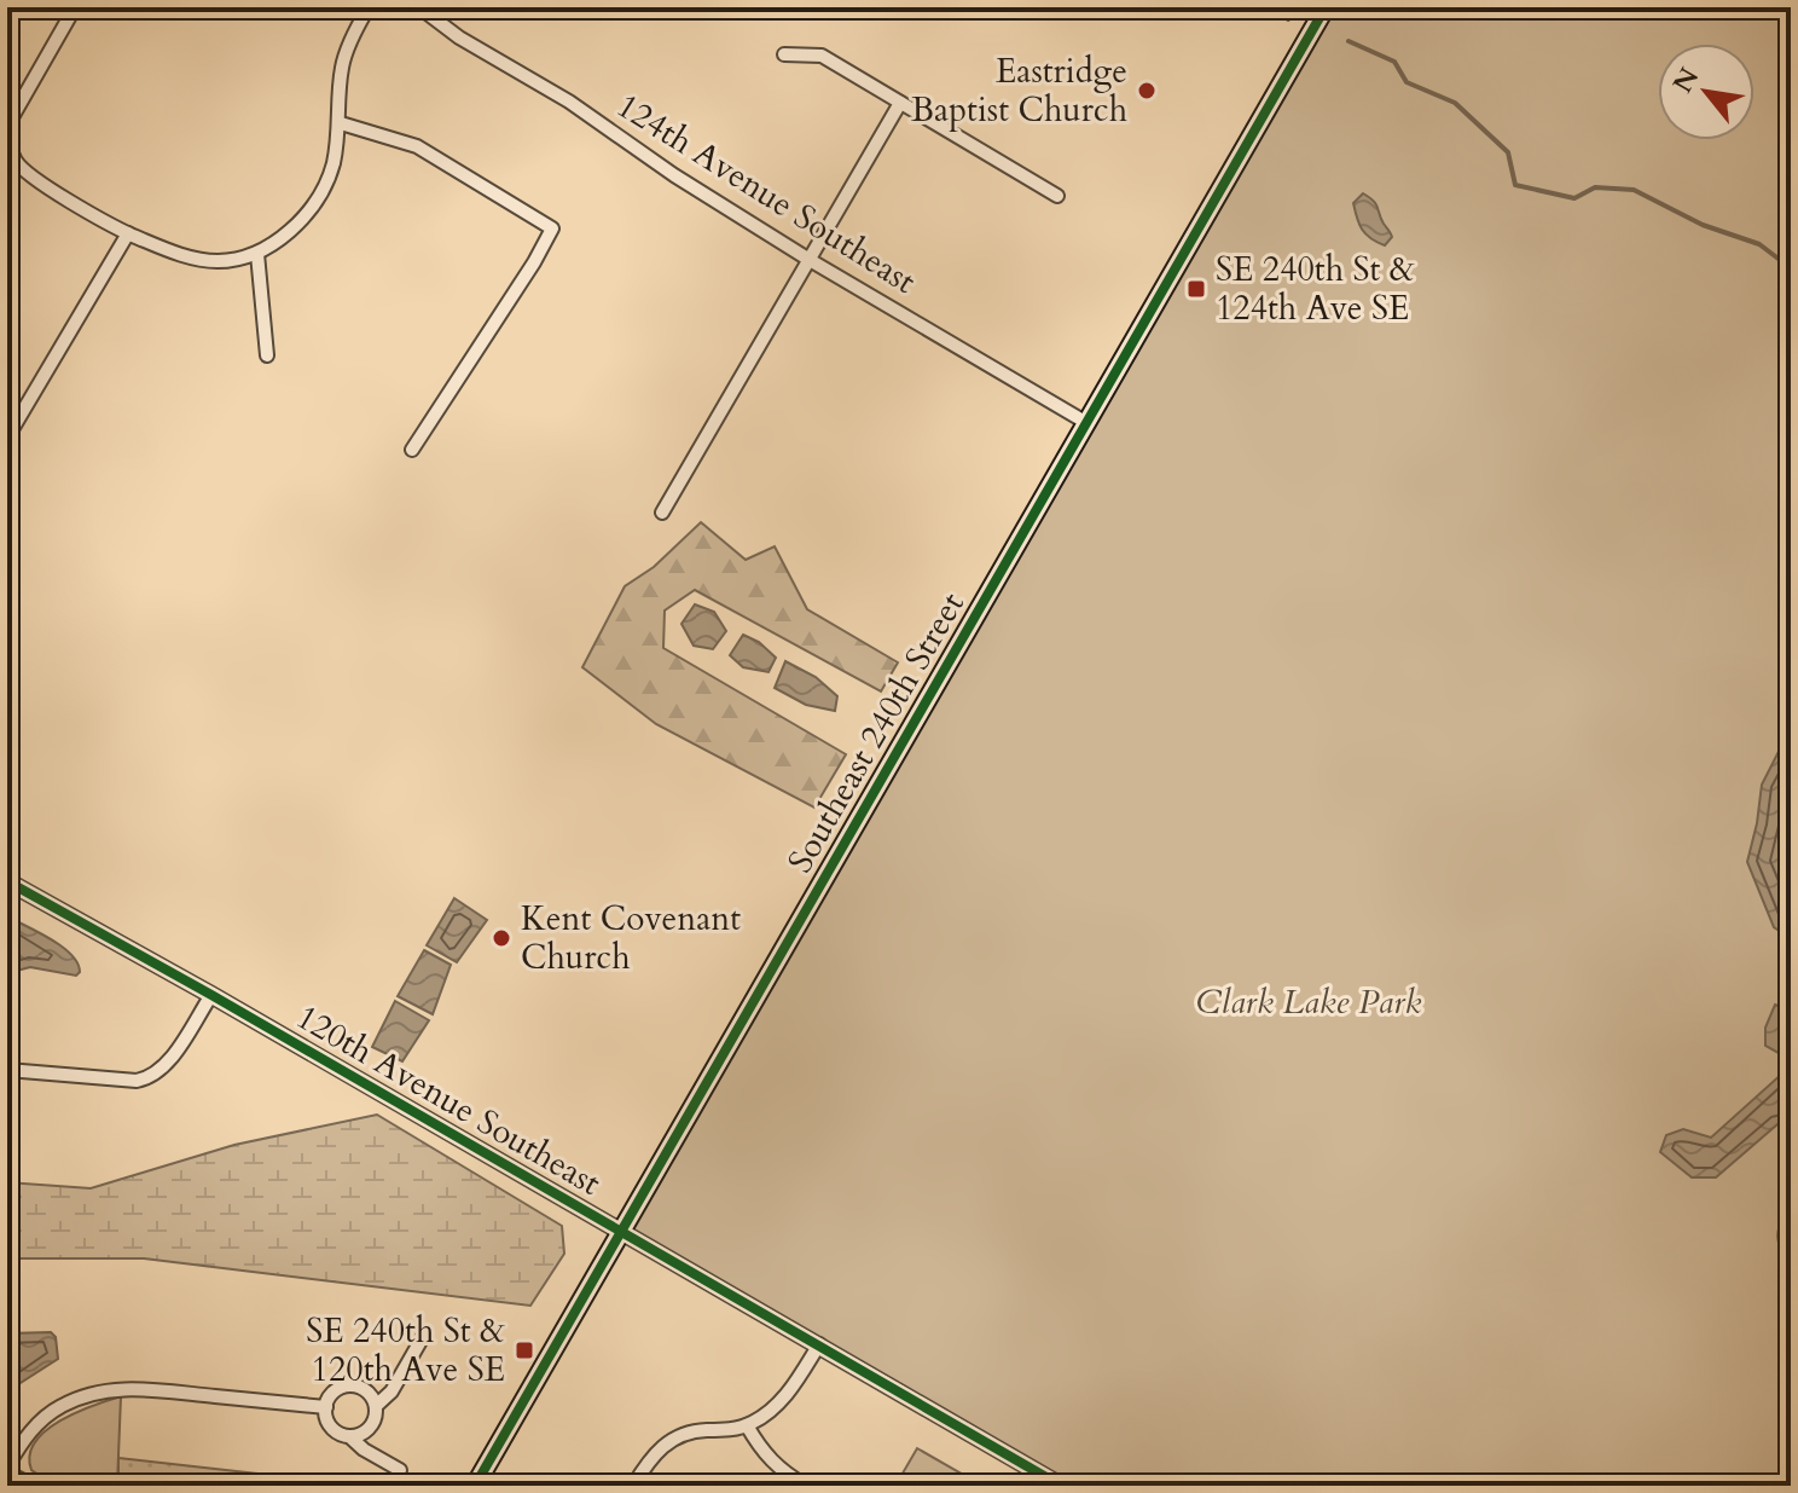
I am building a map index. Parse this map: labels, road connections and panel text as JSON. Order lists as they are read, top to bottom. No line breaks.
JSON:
{"streets":{"main road":["Southeast 240th Street"],"street":["124th Avenue Southeast","120th Avenue Southeast"]},"crossings":[["124th Avenue Southeast","Southeast 240th Street"],["Southeast 240th Street","120th Avenue Southeast"]],"parks":["Clark Lake Park"],"places":{"other":["Eastridge Baptist Church","Kent Covenant Church"],"transit":["SE 240th St & 124th Ave SE","SE 240th St & 120th Ave SE"]},"north":"top left"}
